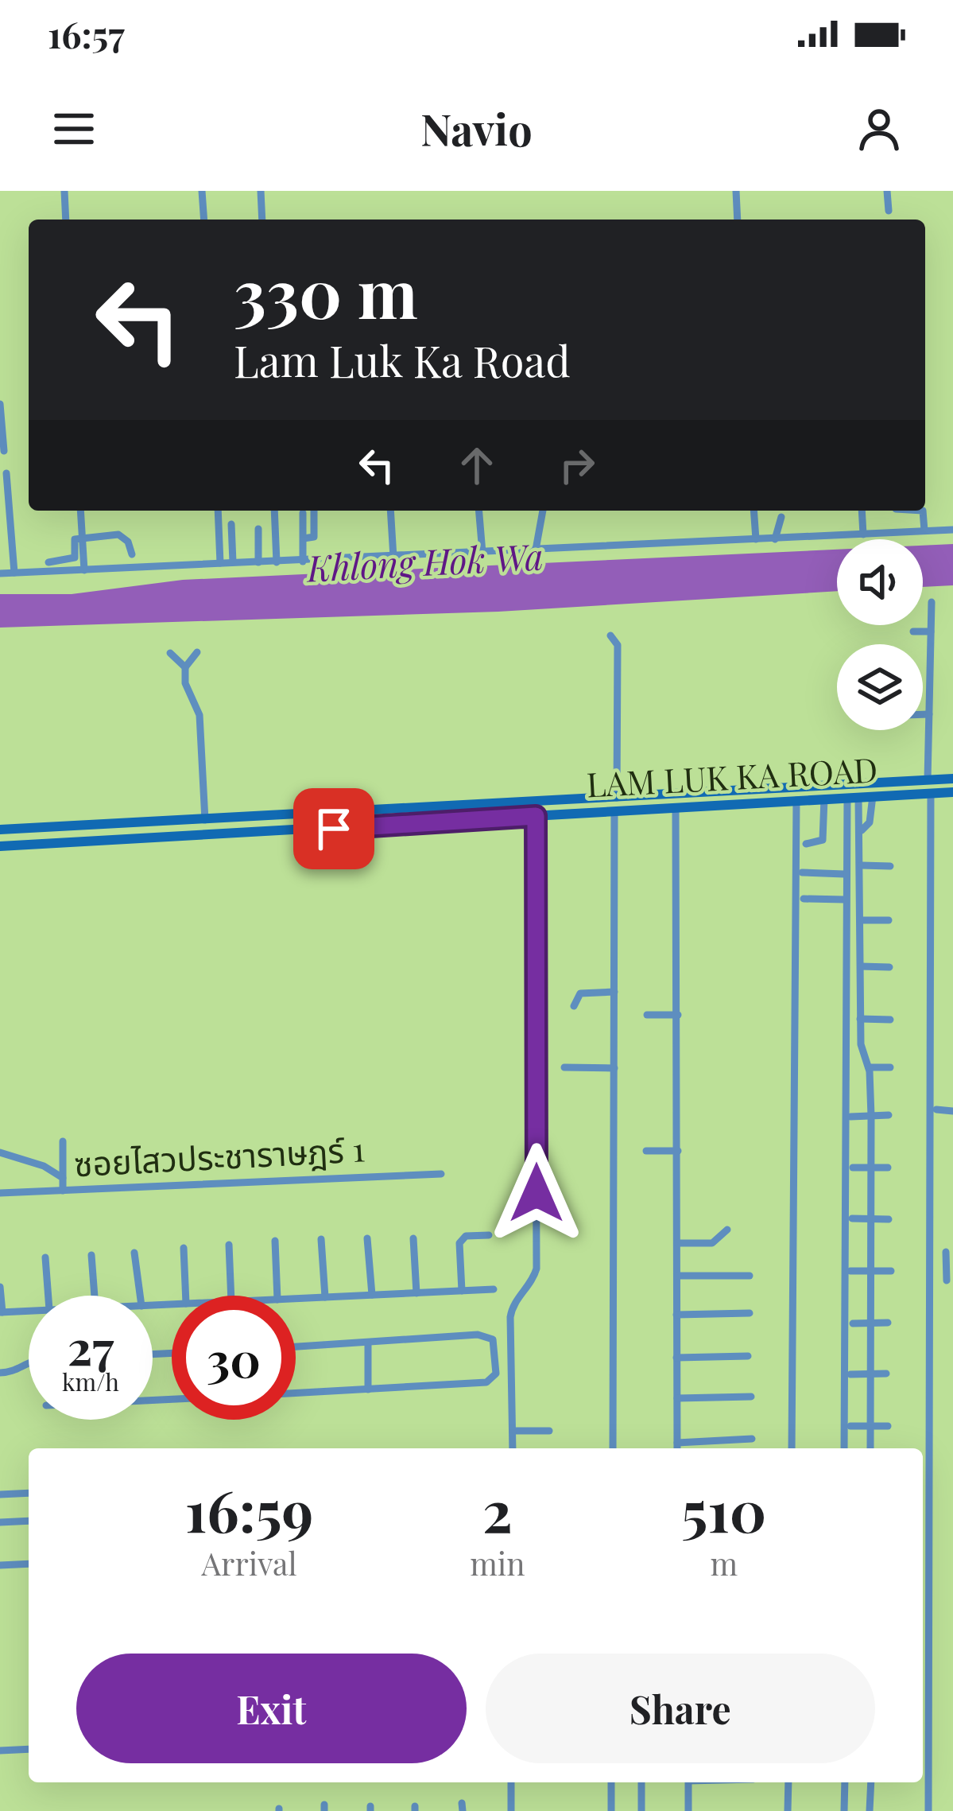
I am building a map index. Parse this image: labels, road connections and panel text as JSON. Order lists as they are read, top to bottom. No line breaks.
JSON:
{"streets":{"main road":["LAM LUK KA ROAD"],"street":["ซอยไสวประชาราษฎร์ 1"]},"water":["Khlong Hok Wa"],"page":{"status":"16:57","header":"Navio","turn":["330 m","Lam Luk Ka Road"],"speed":"27 km/h","limit":"30","eta":["16:59","Arrival","2","min","510","m"],"buttons":["Exit","Share"]}}
